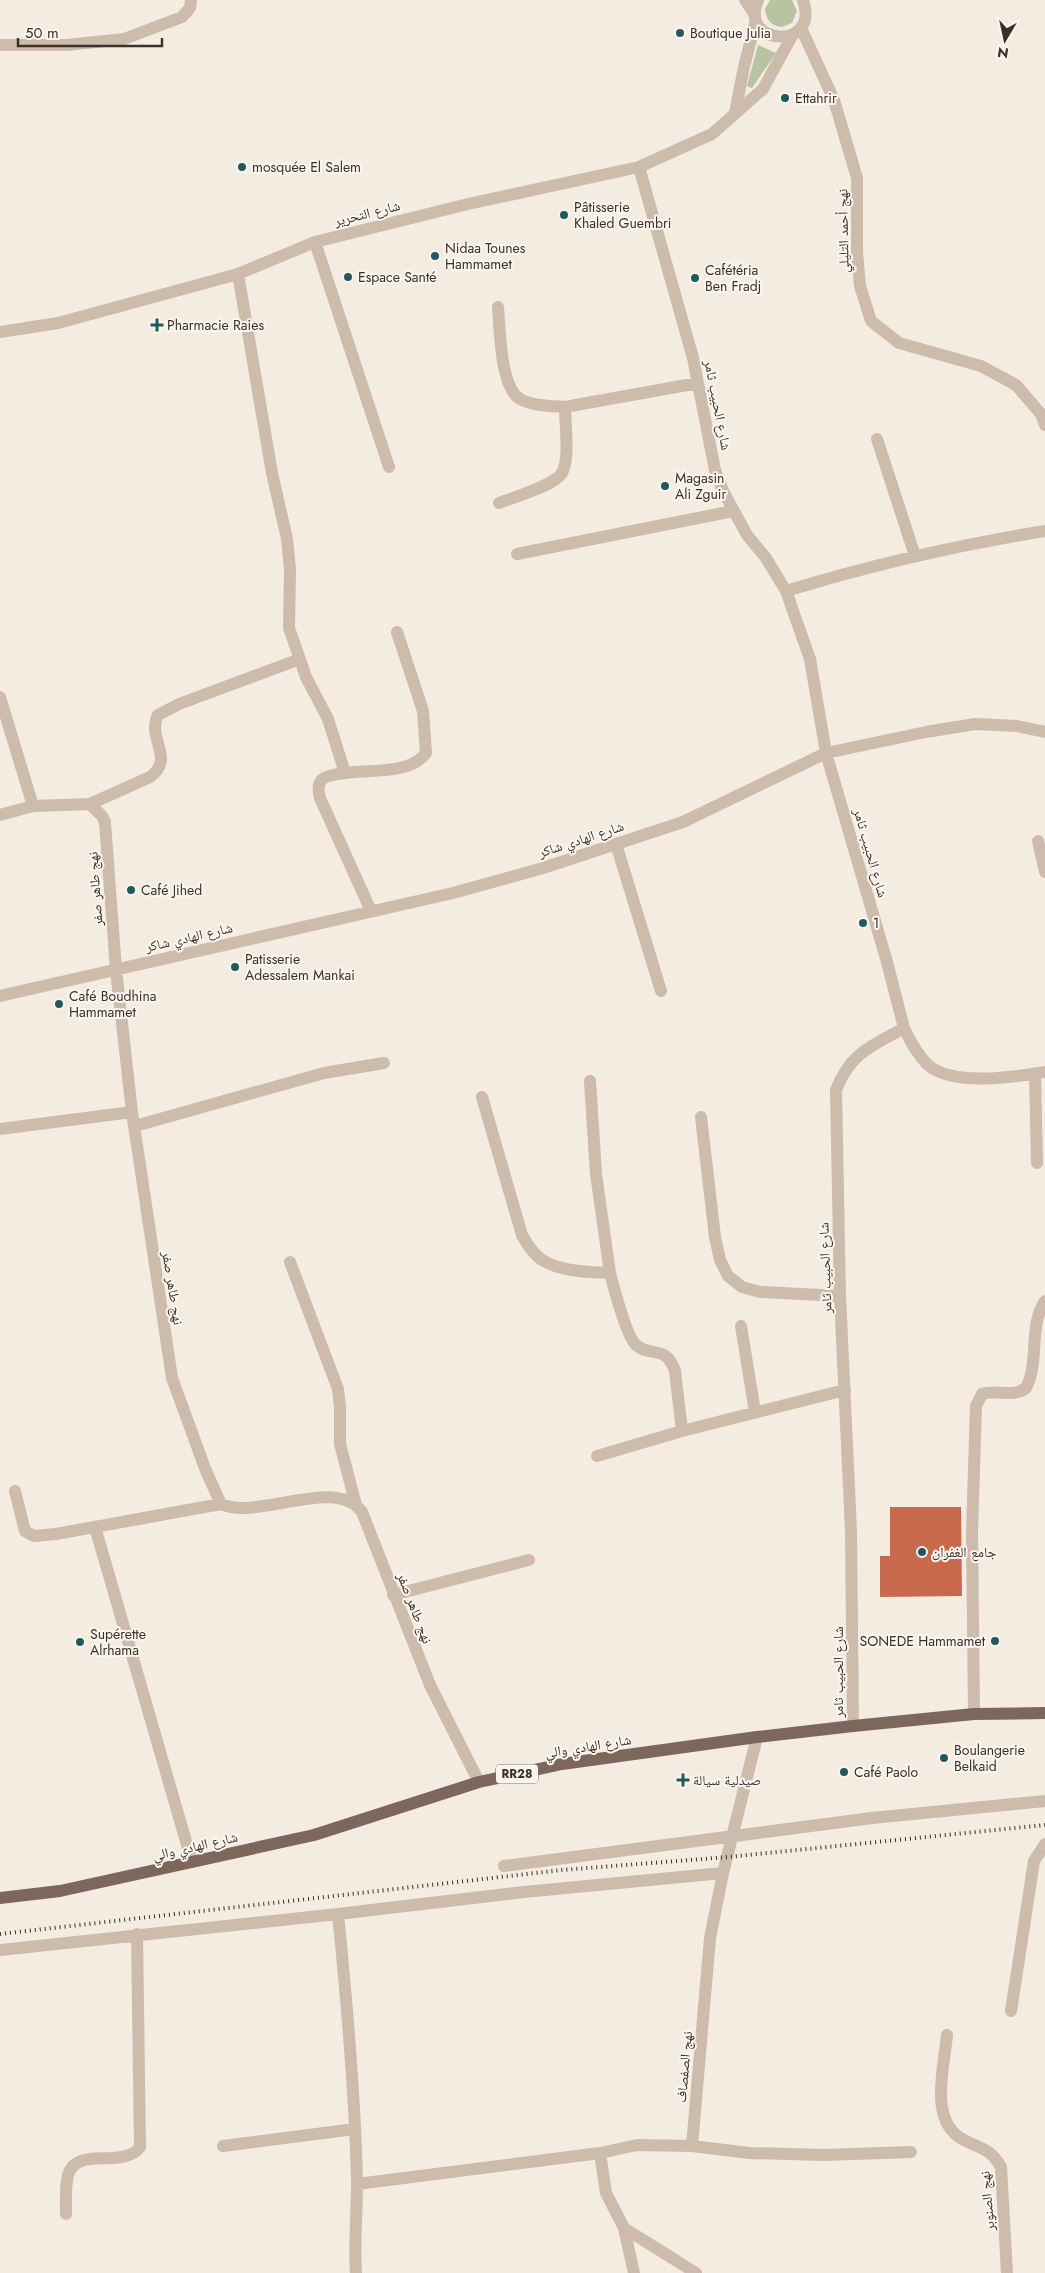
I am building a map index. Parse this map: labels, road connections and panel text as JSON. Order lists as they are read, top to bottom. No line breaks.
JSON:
{"streets":{"main road":["شارع الهادي والي","RR28"],"street":["شارع التحرير","نهج أحمد التليلي","شارع الحبيب ثامر","شارع الهادي شاكر","نهج طاهر صفر","نهج الصفصاف","نهج الصنوبر"]},"crossings":[["شارع التحرير","نهج أحمد التليلي"],["شارع التحرير","شارع الحبيب ثامر"],["شارع الحبيب ثامر","شارع الهادي شاكر"],["شارع الحبيب ثامر","شارع الهادي والي"],["شارع الهادي شاكر","نهج طاهر صفر"],["نهج طاهر صفر","شارع الهادي والي"],["شارع الهادي والي","نهج الصفصاف"]],"places":{"other":["Boutique Julia","Ettahrir","mosquée El Salem","Pâtisserie Khaled Guembri","Nidaa Tounes Hammamet","Espace Santé","Cafétéria Ben Fradj","Magasin Ali Zguir","Café Jihed","1","Patisserie Adessalem Mankai","Café Boudhina Hammamet","جامع الغفران","SONEDE Hammamet","Supérette Alrhama","Boulangerie Belkaid","Café Paolo"],"health":["Pharmacie Raies","صيدلية سيالة"]},"scale_bar":"50 m","north":"bottom"}
